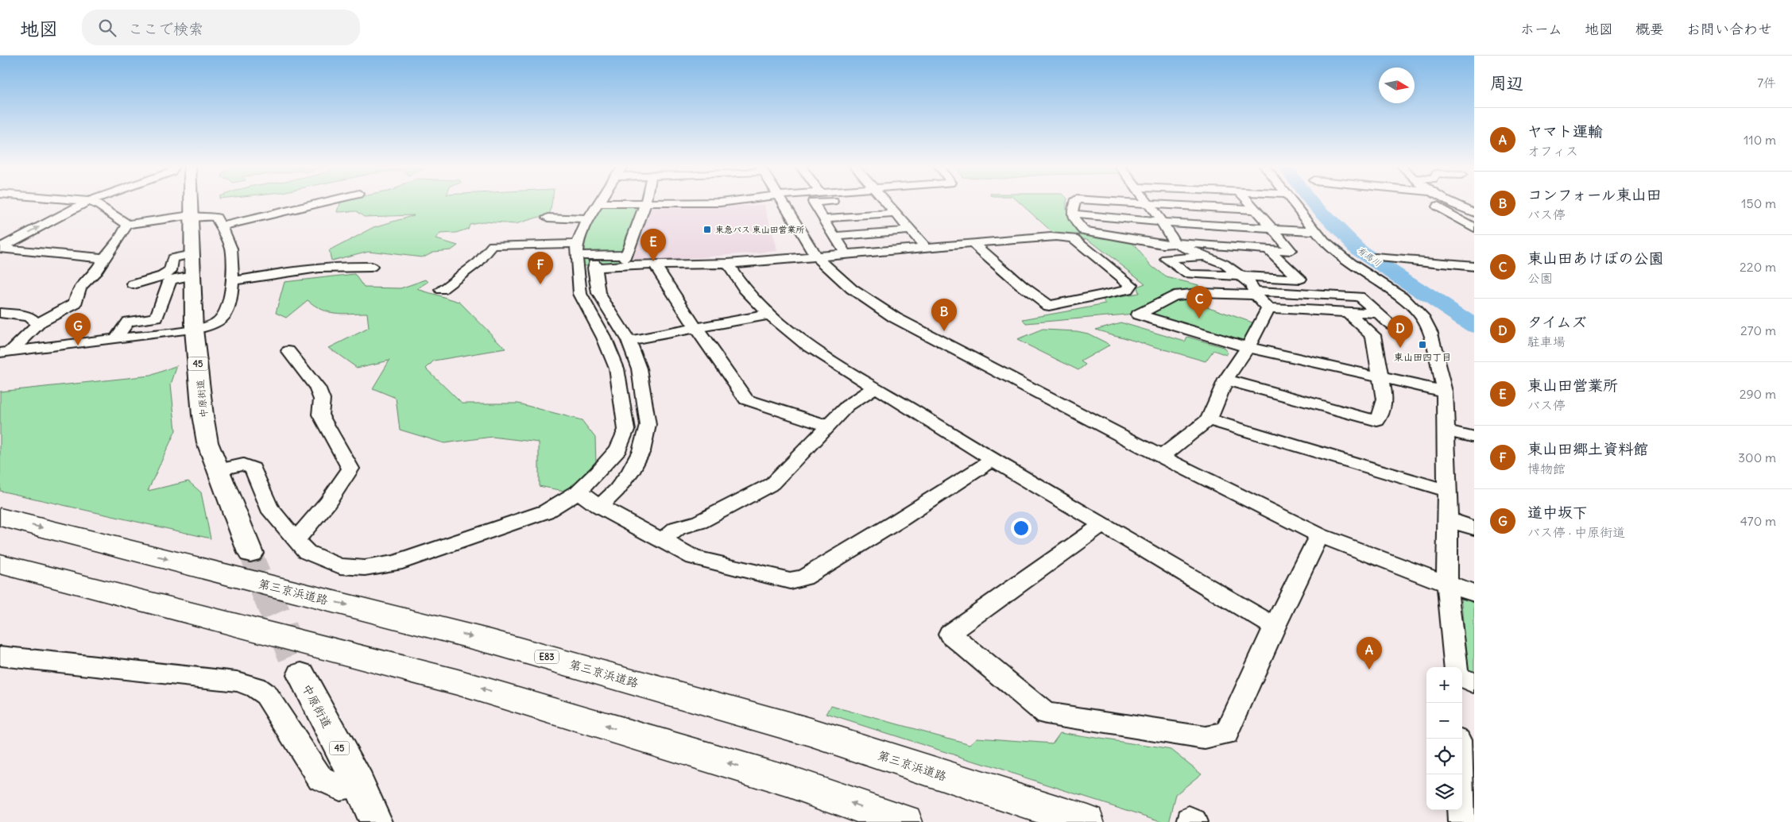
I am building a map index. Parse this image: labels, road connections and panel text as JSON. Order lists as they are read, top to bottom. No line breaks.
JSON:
{"streets":{"highway":["第三京浜道路","E83"],"main road":["45","中原街道"]},"water":["有馬川"],"places":{"transit":["東急バス 東山田営業所","東山田四丁目"]},"north":"right","page":{"header":"地図","search":"ここで検索","nav":["ホーム","地図","概要","お問い合わせ"],"heading":["周辺","7件"],"list":[{"mark":"A","name":"ヤマト運輸","note":"オフィス","value":"110 m"},{"mark":"B","name":"コンフォール東山田","note":"バス停","value":"150 m"},{"mark":"C","name":"東山田あけぼの公園","note":"公園","value":"220 m"},{"mark":"D","name":"タイムズ","note":"駐車場","value":"270 m"},{"mark":"E","name":"東山田営業所","note":"バス停","value":"290 m"},{"mark":"F","name":"東山田郷土資料館","note":"博物館","value":"300 m"},{"mark":"G","name":"道中坂下","note":"バス停 · 中原街道","value":"470 m"}],"pins":["E","F","C","B","G","D","A"],"map_buttons":["+","−"]}}
